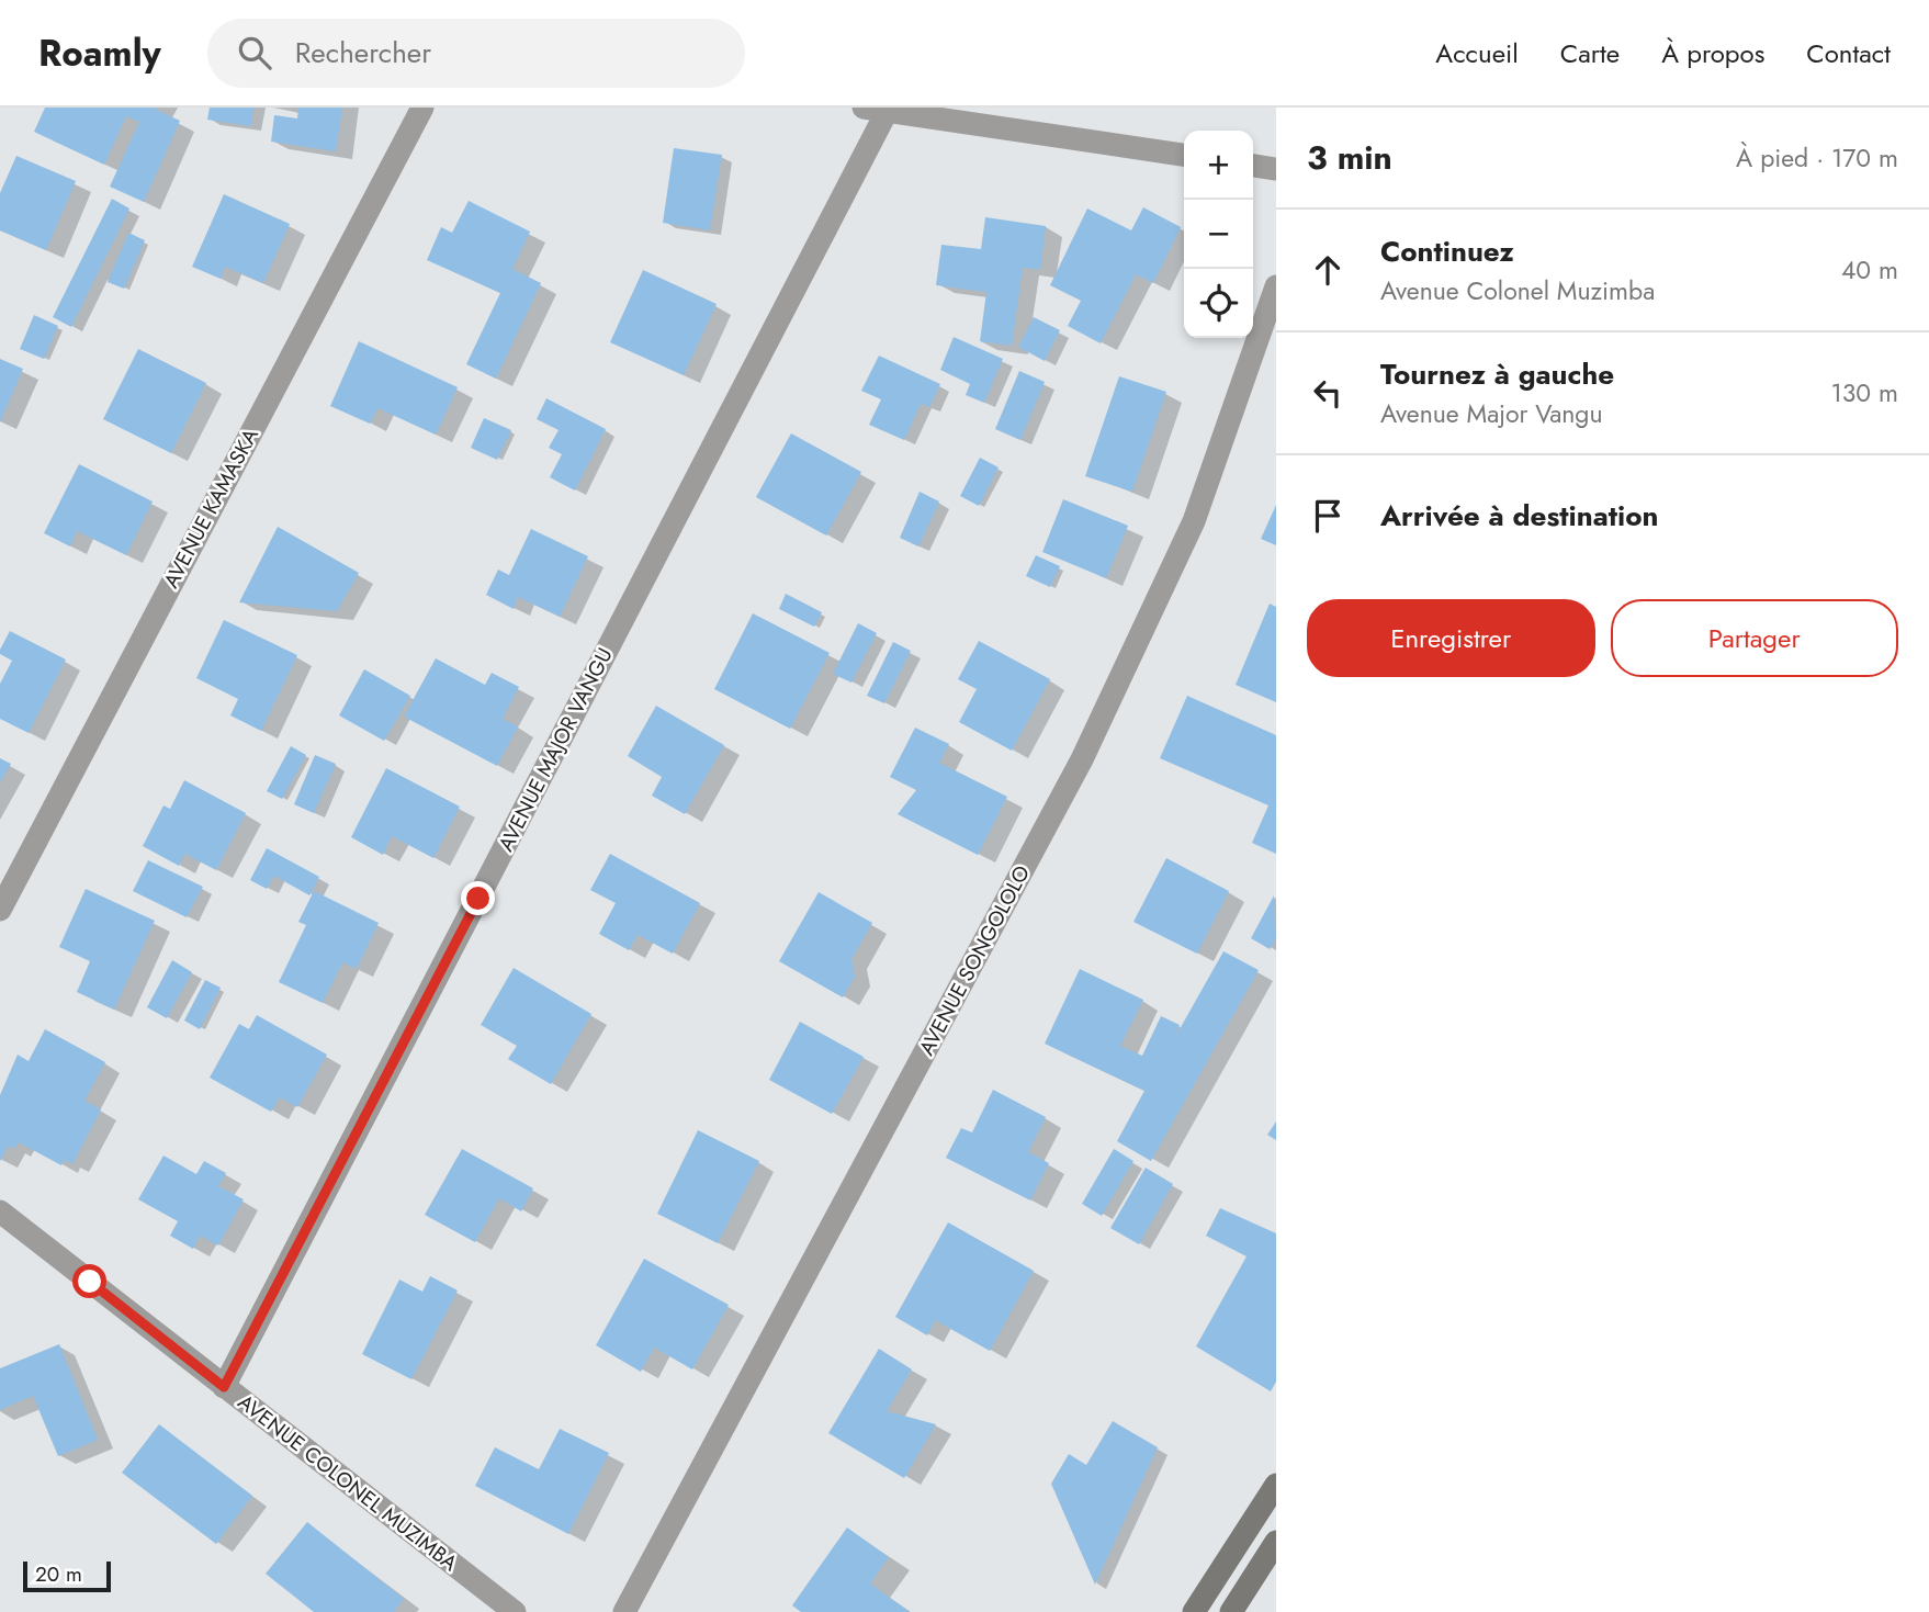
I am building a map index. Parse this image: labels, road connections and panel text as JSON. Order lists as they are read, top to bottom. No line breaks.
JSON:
{"streets":{"street":["AVENUE KAMASKA","AVENUE MAJOR VANGU","AVENUE SONGOLOLO","AVENUE COLONEL MUZIMBA"]},"crossings":[["AVENUE MAJOR VANGU","AVENUE COLONEL MUZIMBA"]],"scale_bar":"20 m","page":{"header":"Roamly","search":"Rechercher","nav":["Accueil","Carte","À propos","Contact"],"heading":["3 min","À pied · 170 m"],"map_buttons":["+","−"],"list":[["Continuez","Avenue Colonel Muzimba","40 m"],["Tournez à gauche","Avenue Major Vangu","130 m"],"Arrivée à destination"],"buttons":["Enregistrer","Partager"],"scale":"20 m"}}
